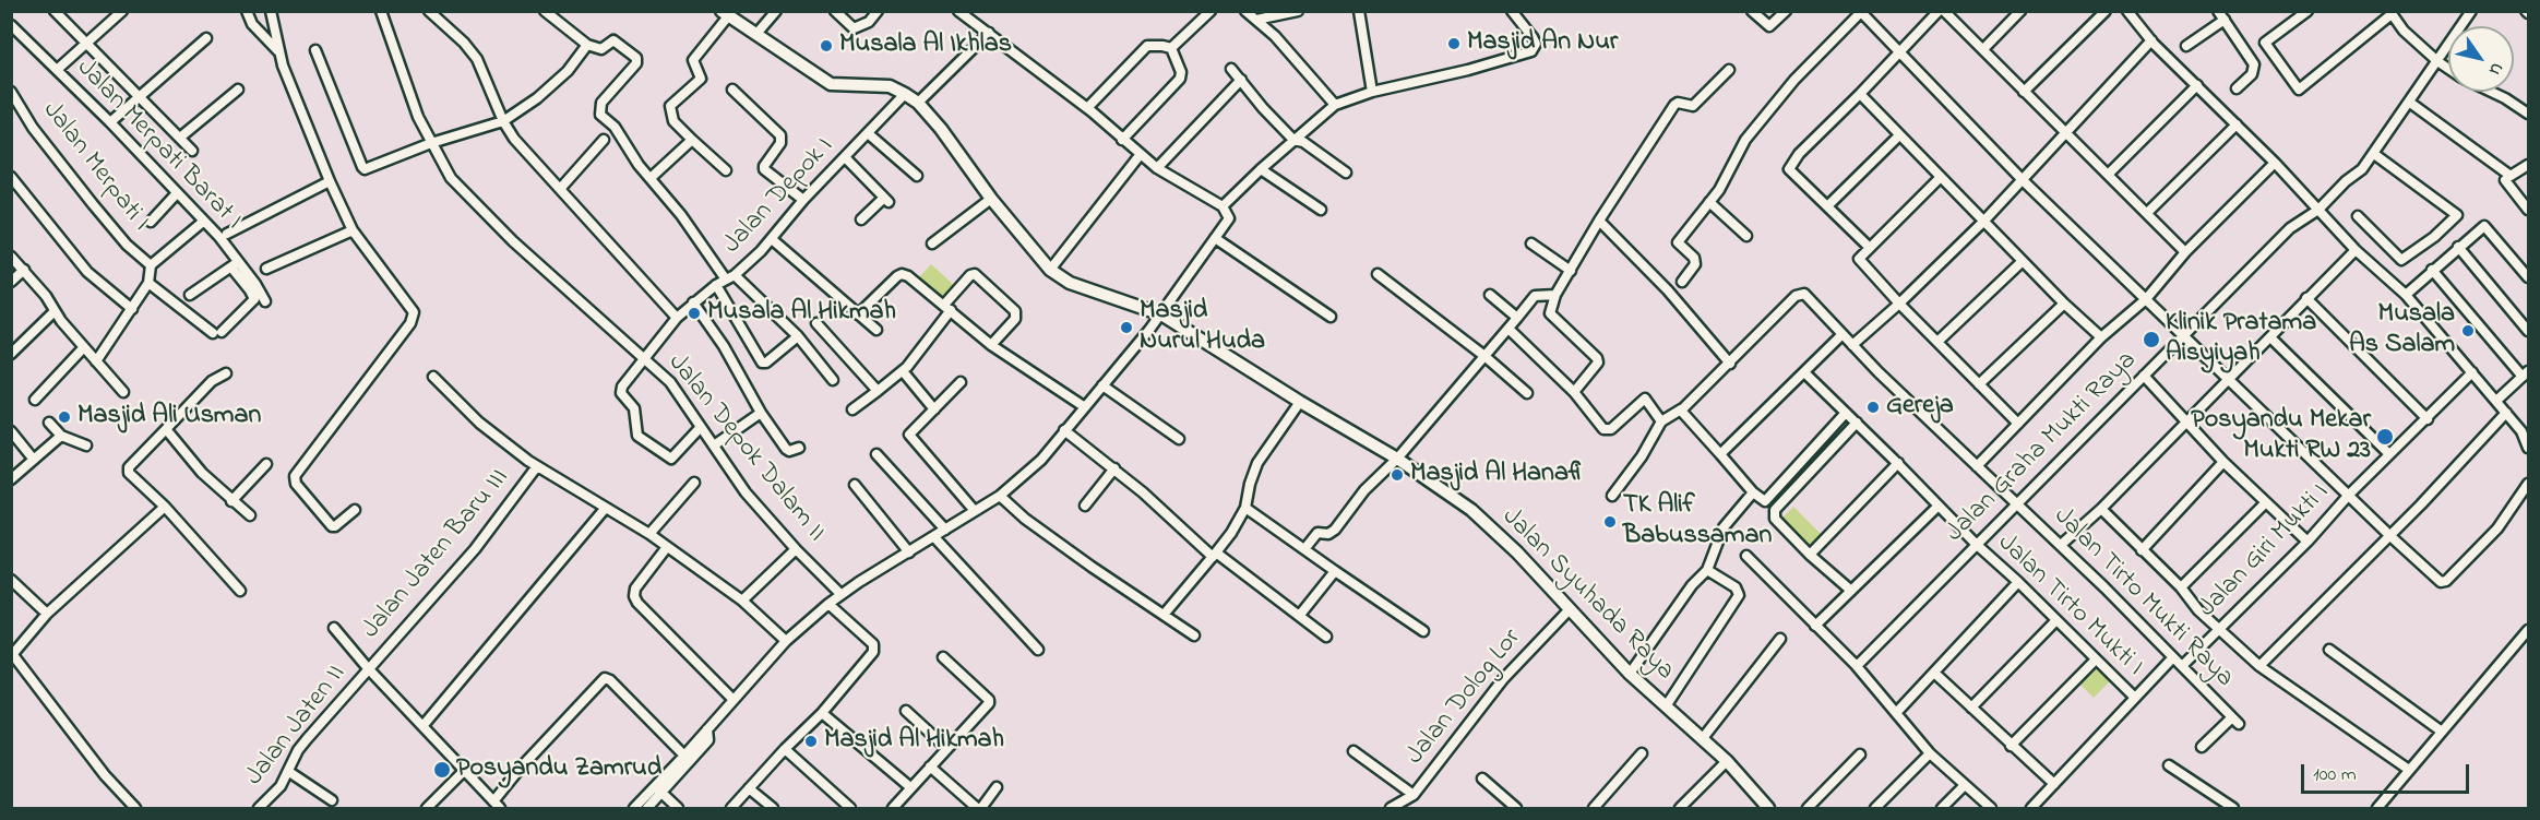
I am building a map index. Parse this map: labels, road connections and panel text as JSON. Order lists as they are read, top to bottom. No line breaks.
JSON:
{"streets":{"street":["Jalan Merpati Barat I","Jalan Merpati I","Jalan Depok I","Jalan Graha Mukti Raya","Jalan Depok Dalam II","Jalan Giri Mukti I","Jalan Jaten Baru III","Jalan Syuhada Raya","Jalan Tirto Mukti Raya","Jalan Tirto Mukti I","Jalan Dolog Lor","Jalan Jaten II"]},"crossings":[["Jalan Depok I","Jalan Depok Dalam II"],["Jalan Depok I","Jalan Syuhada Raya"],["Jalan Graha Mukti Raya","Jalan Tirto Mukti Raya"],["Jalan Graha Mukti Raya","Jalan Tirto Mukti I"],["Jalan Giri Mukti I","Jalan Tirto Mukti Raya"],["Jalan Jaten Baru III","Jalan Jaten II"],["Jalan Syuhada Raya","Jalan Dolog Lor"]],"places":["Masjid An Nur","Musala Al Ikhlas","Musala Al Hikmah","Masjid Nurul Huda","Musala As Salam","Klinik Pratama Aisyiyah","Gereja","Masjid Ali Usman","Posyandu Mekar Mukti RW 23","Masjid Al Hanafi","TK Alif Babussaman","Masjid Al Hikmah","Posyandu Zamrud"],"scale_bar":"100 m","north":"bottom right"}
